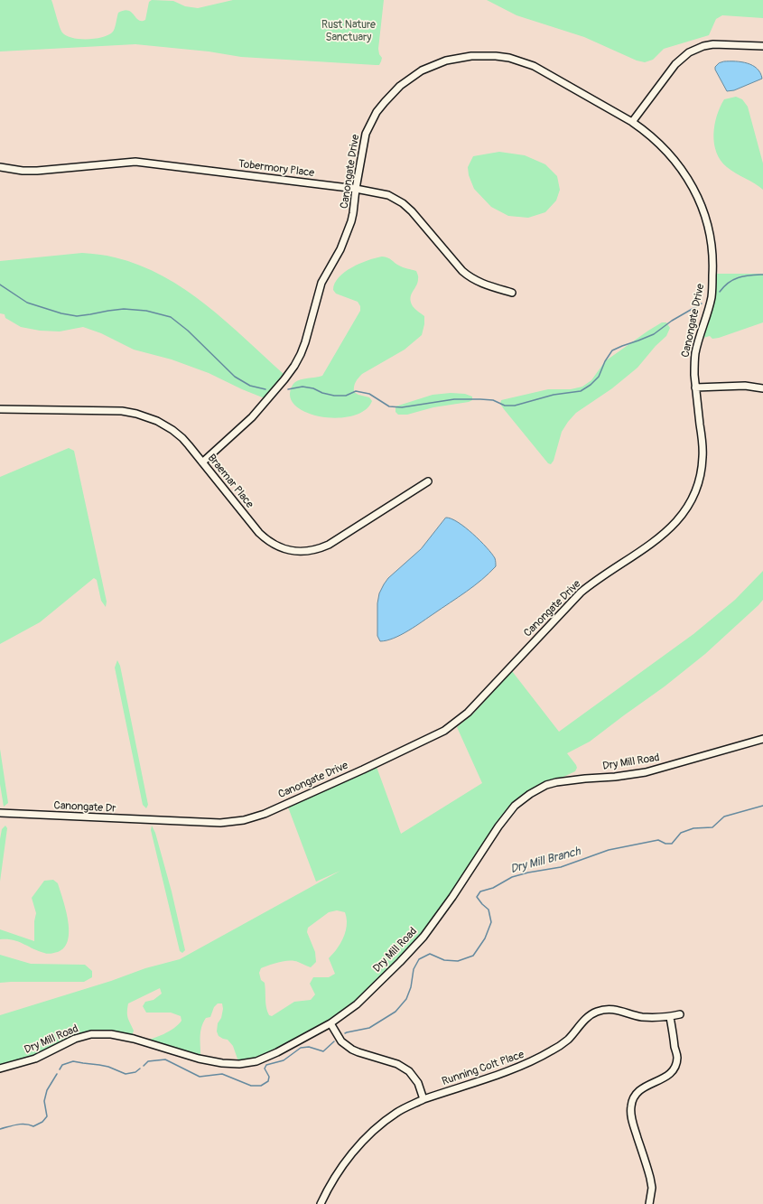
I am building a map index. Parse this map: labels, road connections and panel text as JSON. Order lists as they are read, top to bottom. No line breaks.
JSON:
{"streets":{"street":["Tobermory Place","Canongate Drive","Braemar Place","Dry Mill Road","Canongate Dr","Running Colt Place"]},"crossings":[["Tobermory Place","Canongate Drive"],["Canongate Drive","Braemar Place"],["Canongate Drive","Canongate Dr"]],"water":["Dry Mill Branch"],"parks":["Rust Nature Sanctuary"]}
